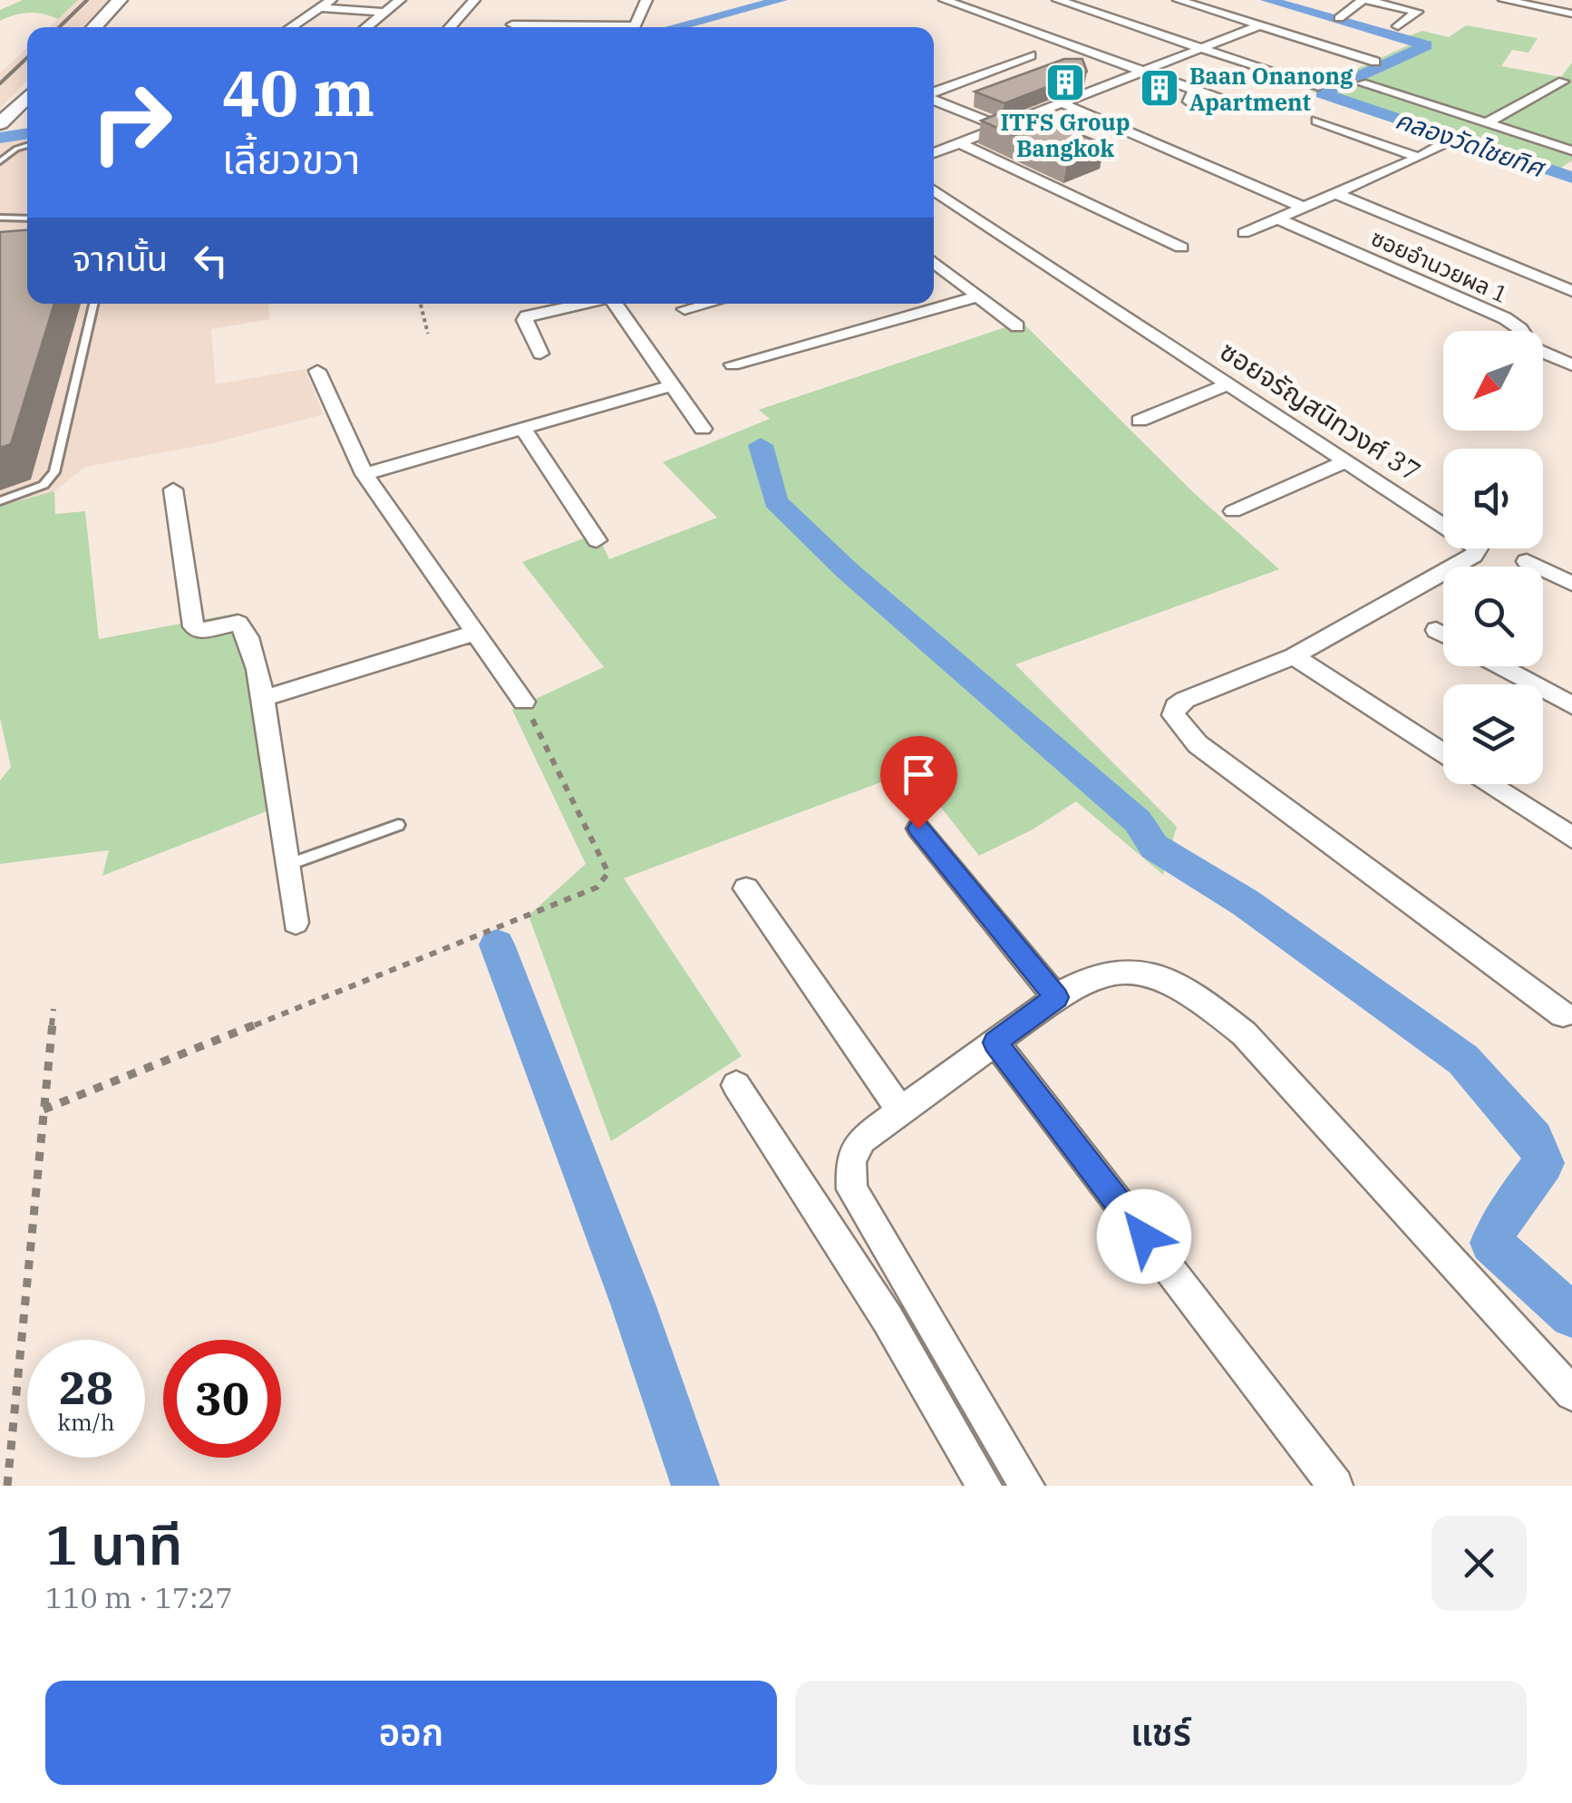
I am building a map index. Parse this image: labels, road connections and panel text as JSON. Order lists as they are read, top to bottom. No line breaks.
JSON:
{"streets":{"street":["ซอยอำนวยผล 1","ซอยจรัญสนิทวงศ์ 37"]},"water":["คลองวัดไชยทิศ"],"places":{"building":["ITFS Group Bangkok","Baan Onanong Apartment"]},"north":"bottom left","page":{"turn":["40 m","เลี้ยวขวา"],"then":"จากนั้น","speed":"28 km/h","limit":"30","heading":["1 นาที","110 m · 17:27"],"buttons":["ออก","แชร์"]}}
